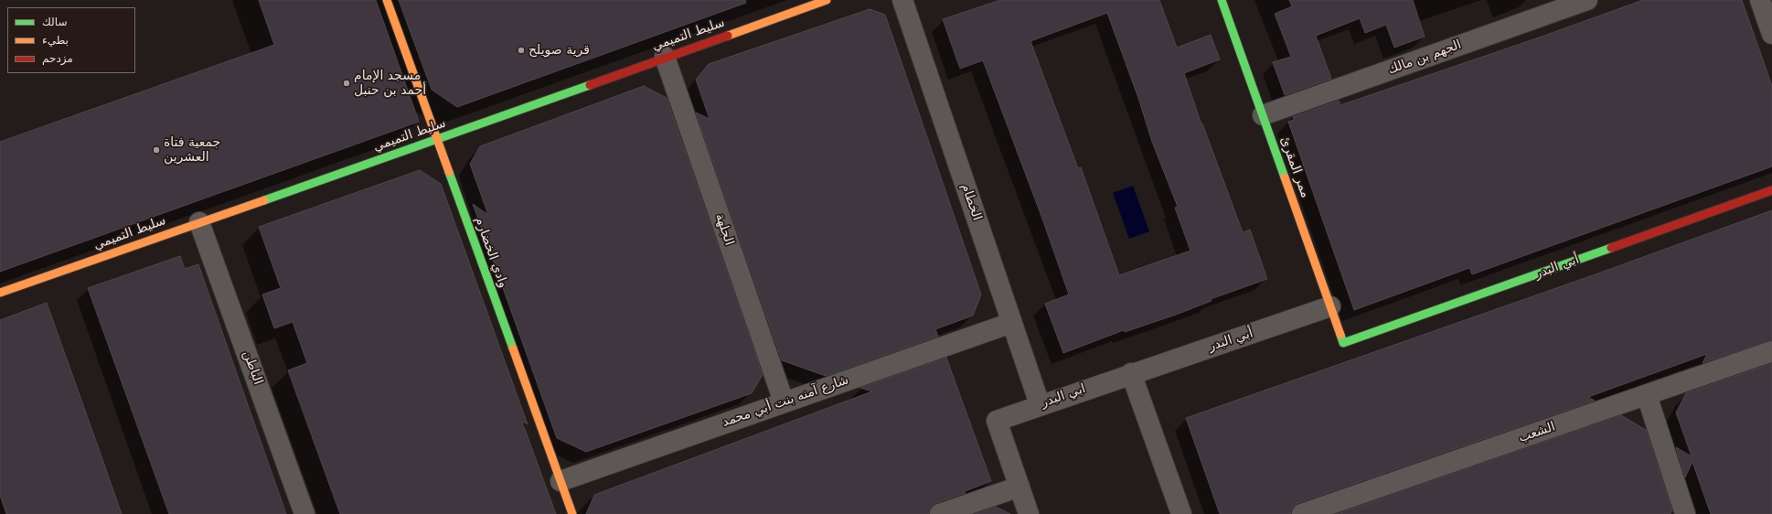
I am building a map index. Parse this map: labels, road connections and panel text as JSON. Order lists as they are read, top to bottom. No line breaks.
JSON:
{"streets":{"street":["سليط التميمي","الجهم بن مالك","ممر المقرئ","الخطام","الجلهة","وادي الخضارم","أبي البدر","الباطن","ابي البدر","شارع آمنه بنت أبي محمد","الشعب"]},"crossings":[["سليط التميمي","الجلهة"],["سليط التميمي","وادي الخضارم"],["سليط التميمي","الباطن"],["الجهم بن مالك","ممر المقرئ"],["ممر المقرئ","أبي البدر"],["الخطام","ابي البدر"],["الخطام","شارع آمنه بنت أبي محمد"],["الجلهة","شارع آمنه بنت أبي محمد"],["وادي الخضارم","شارع آمنه بنت أبي محمد"],["أبي البدر","ابي البدر"]],"places":["قرية صويلح","مسجد الإمام أحمد بن حنبل","جمعية فتاة العشرين"],"legend":["سالك","بطيء","مزدحم"]}
